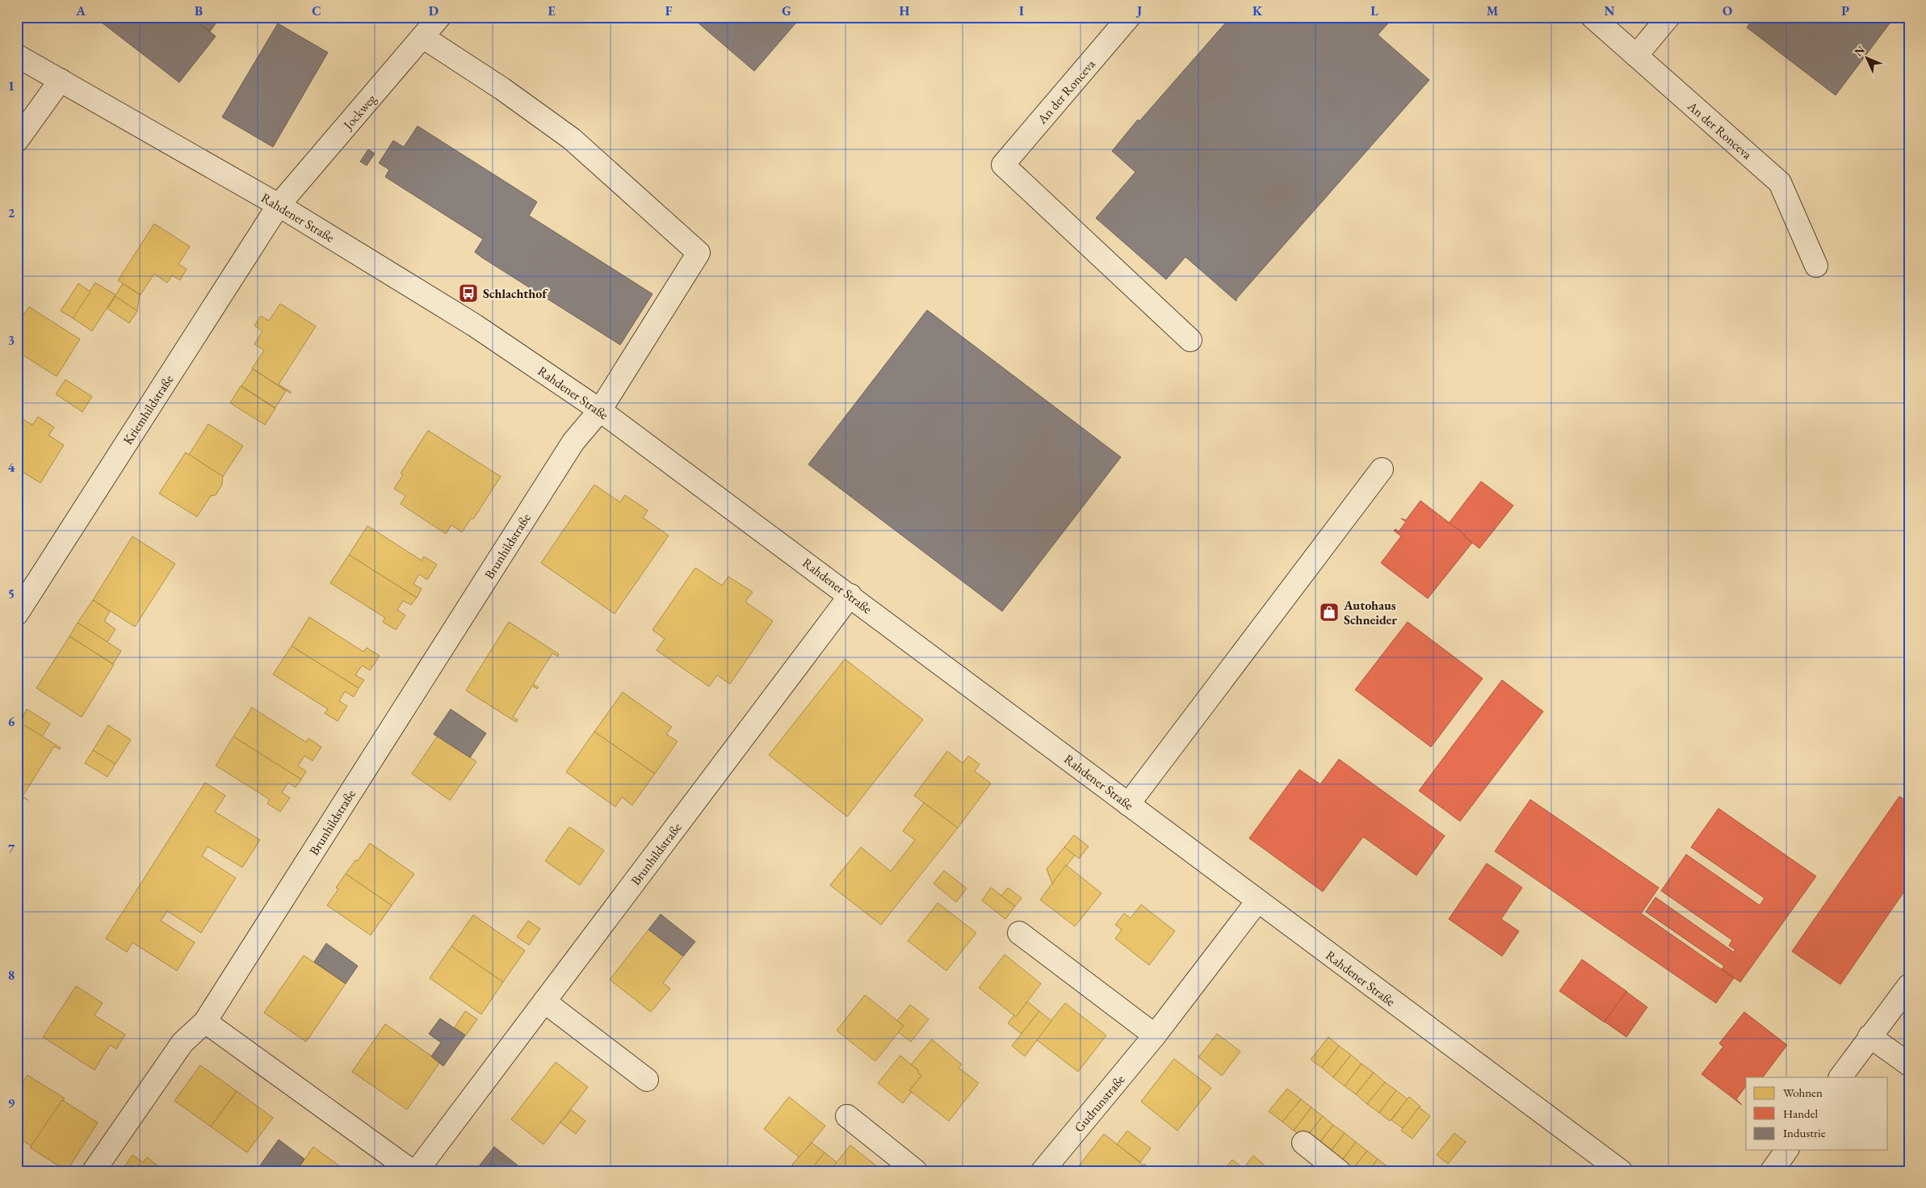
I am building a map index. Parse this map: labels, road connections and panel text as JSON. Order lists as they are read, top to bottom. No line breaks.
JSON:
{"streets":{"street":["An der Ronceva","Jockweg","Rahdener Straße","Kriemhildstraße","Brunhildstraße","Gudrunstraße"]},"crossings":[["Jockweg","Rahdener Straße"],["Jockweg","Kriemhildstraße"],["Jockweg","Brunhildstraße"],["Rahdener Straße","Kriemhildstraße"],["Rahdener Straße","Brunhildstraße"],["Rahdener Straße","Gudrunstraße"]],"places":{"bus stop":["Schlachthof"],"shop":["Autohaus Schneider"]},"legend":["Wohnen","Handel","Industrie"],"north":"top left","grid":{"columns":["A","B","C","D","E","F","G","H","I","J","K","L","M","N","O","P"],"rows":["1","2","3","4","5","6","7","8","9"]}}
